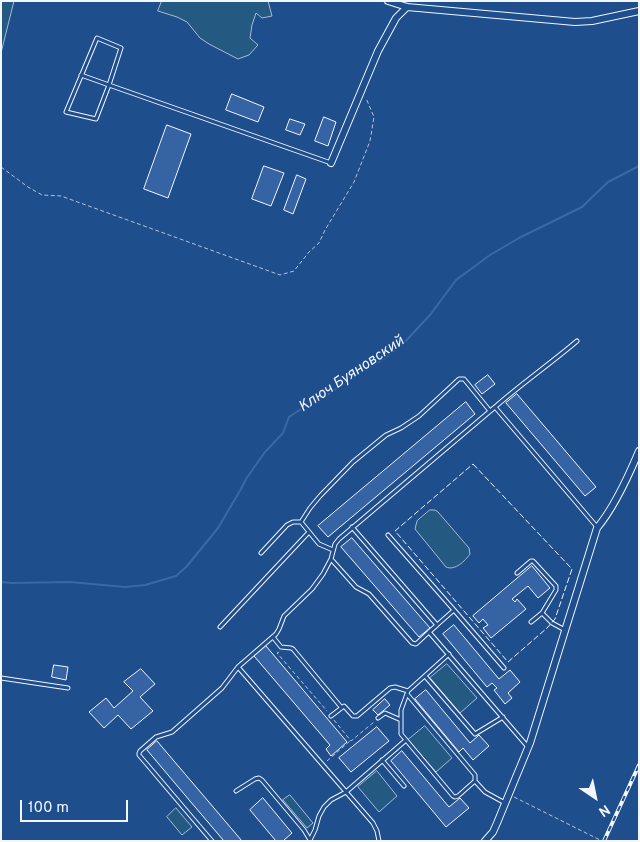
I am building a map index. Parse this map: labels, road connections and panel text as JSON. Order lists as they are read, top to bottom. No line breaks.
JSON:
{"water":["Ключ Буяновский"],"scale_bar":"100 m","north":"bottom right"}
